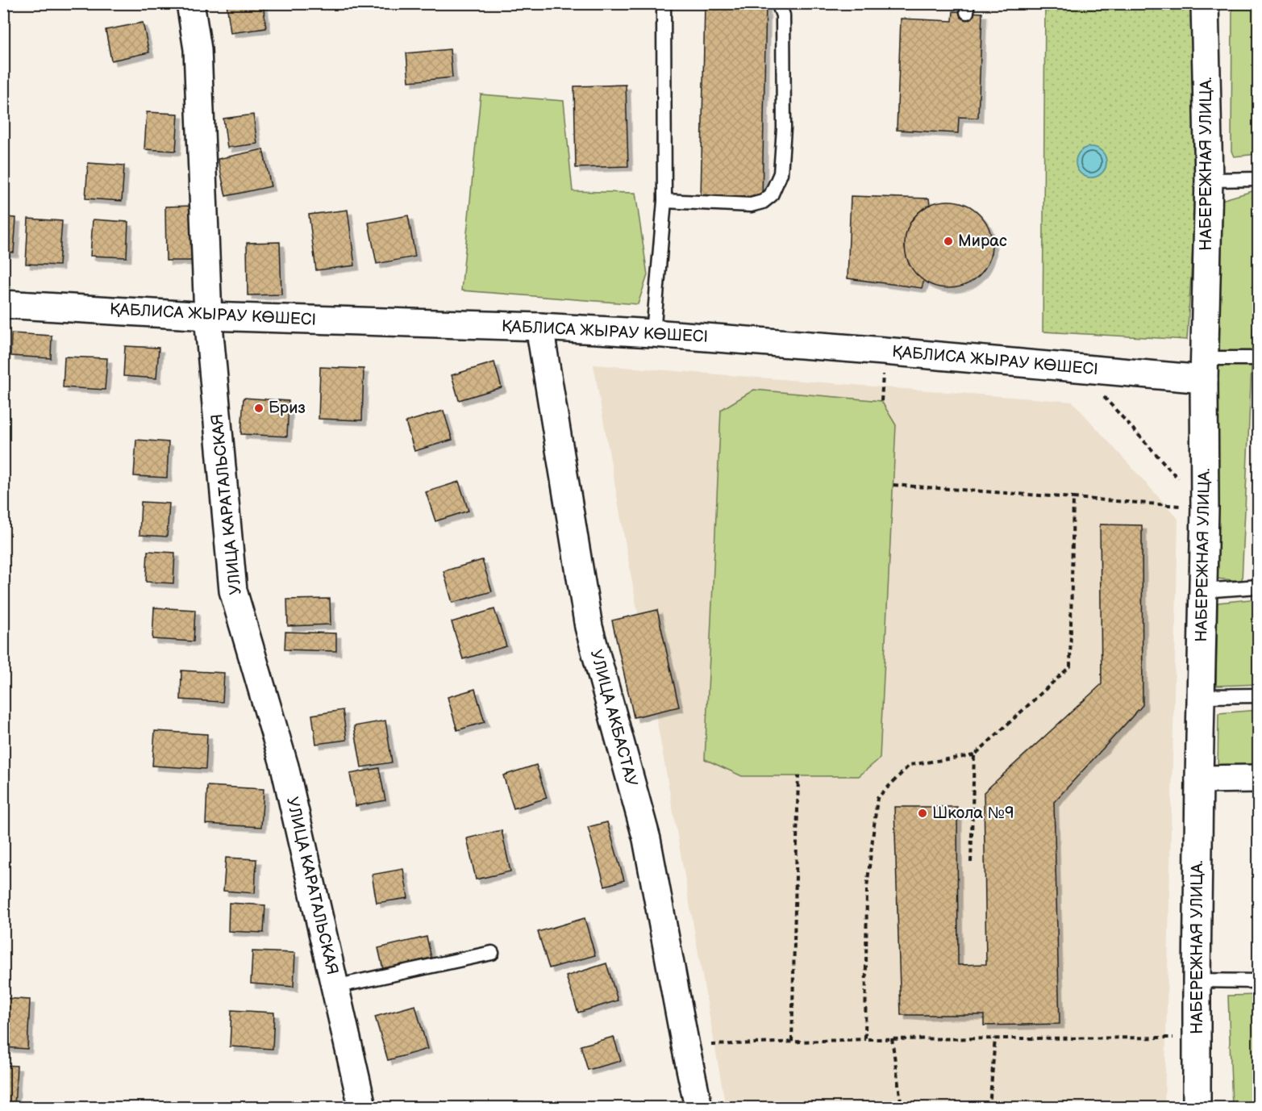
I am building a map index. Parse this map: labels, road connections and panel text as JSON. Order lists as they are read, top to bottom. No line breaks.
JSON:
{"streets":{"street":["НАБЕРЕЖНАЯ УЛИЦА.","ҚАБЛИСА ЖЫРАУ КӨШЕСІ","УЛИЦА КАРАТАЛЬСКАЯ","УЛИЦА АКБАСТАУ"]},"crossings":[["НАБЕРЕЖНАЯ УЛИЦА.","ҚАБЛИСА ЖЫРАУ КӨШЕСІ"],["ҚАБЛИСА ЖЫРАУ КӨШЕСІ","УЛИЦА КАРАТАЛЬСКАЯ"],["ҚАБЛИСА ЖЫРАУ КӨШЕСІ","УЛИЦА АКБАСТАУ"]],"places":["Мирас","Бриз","Школа №9"]}
